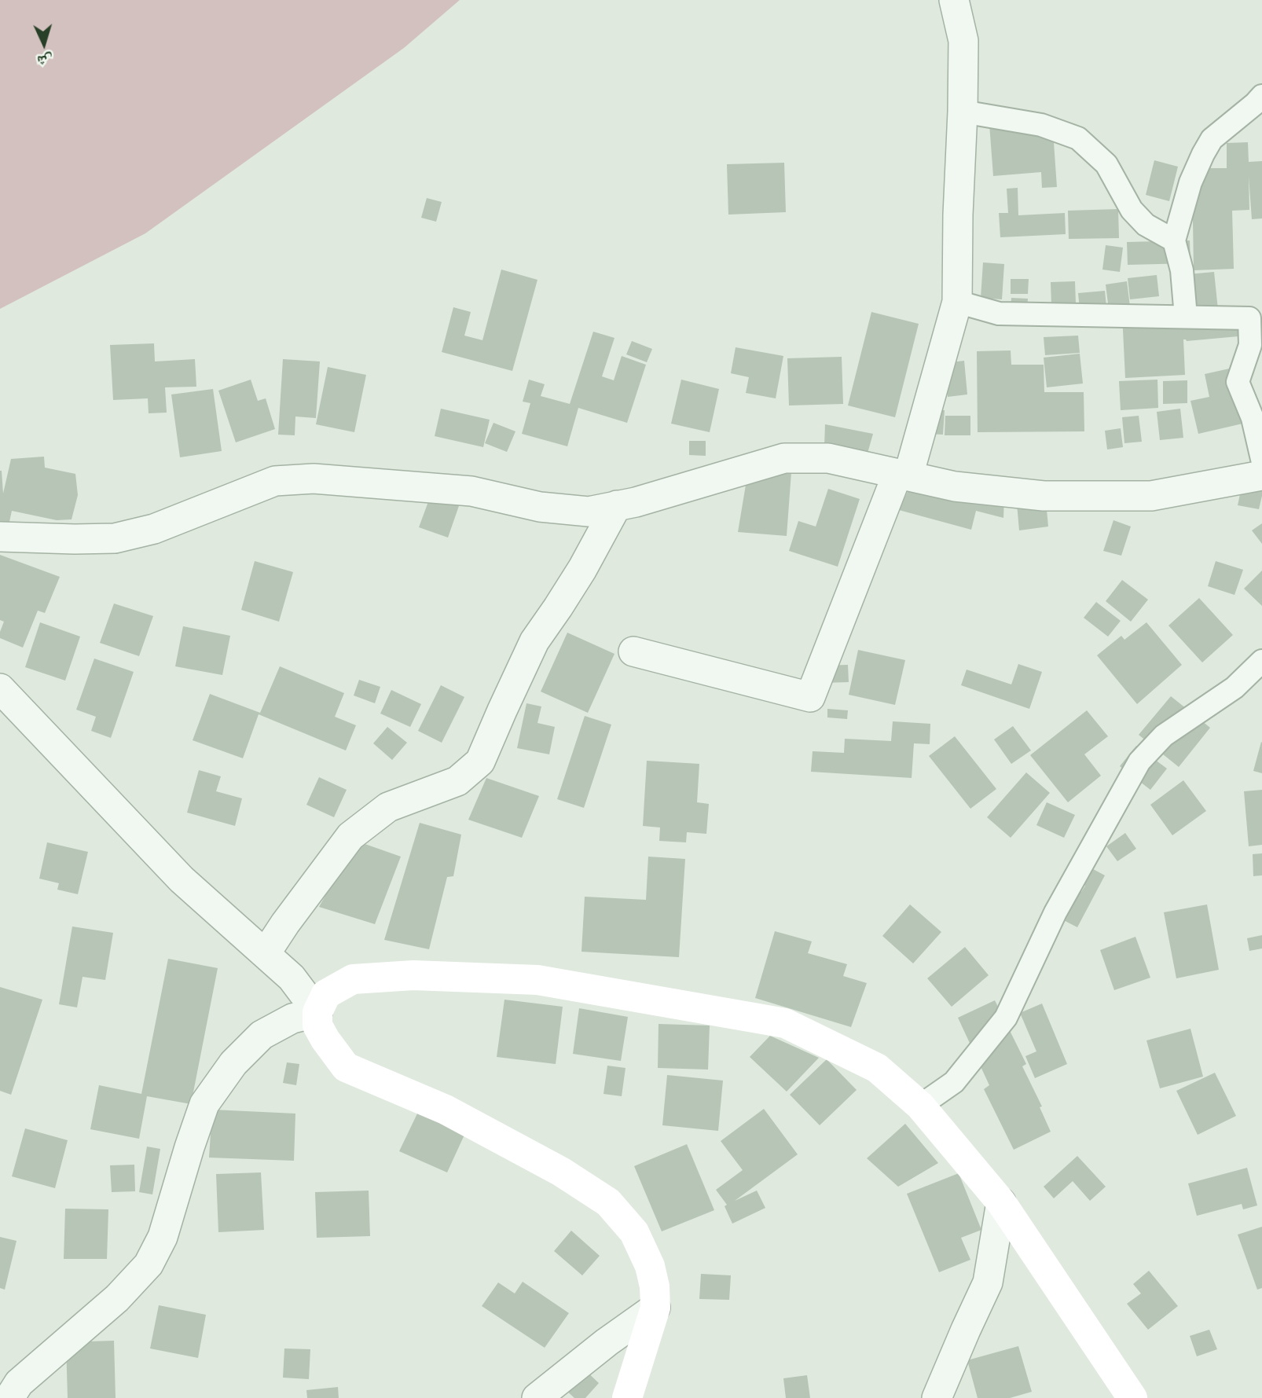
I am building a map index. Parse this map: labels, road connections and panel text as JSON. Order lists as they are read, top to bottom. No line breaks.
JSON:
{"north":"bottom"}
